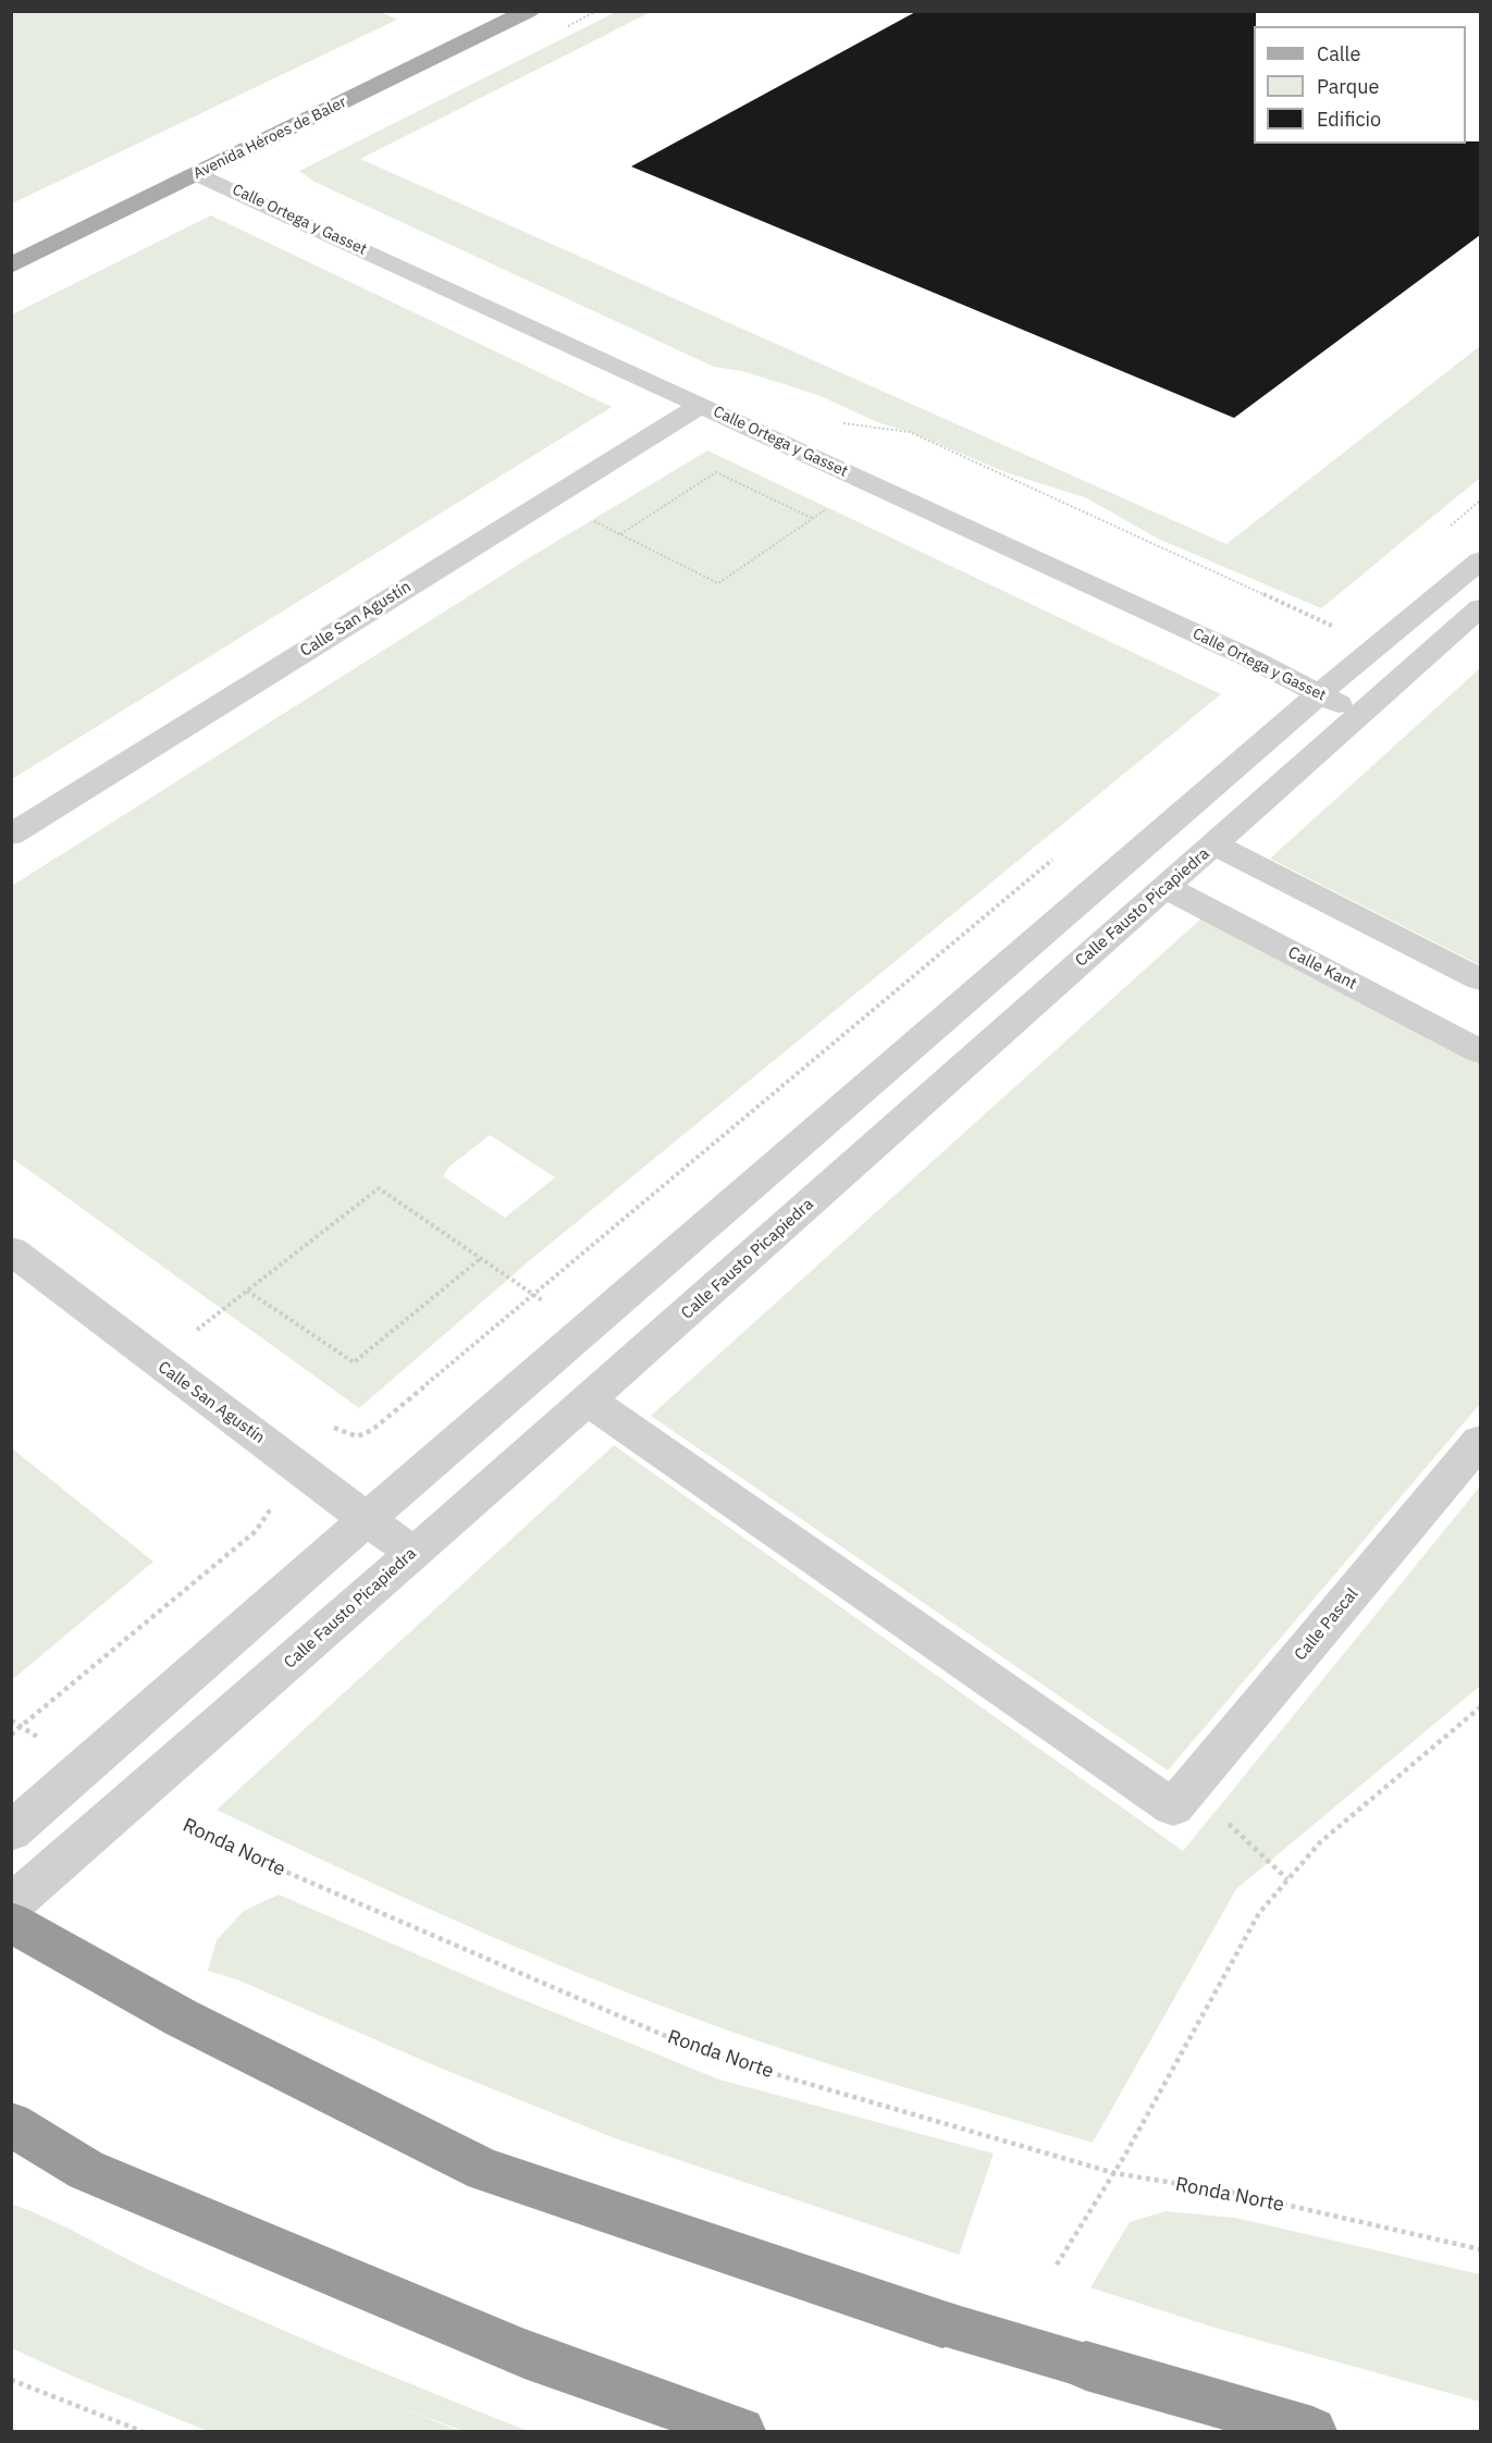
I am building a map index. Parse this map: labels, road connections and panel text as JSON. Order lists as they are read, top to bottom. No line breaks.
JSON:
{"streets":{"main road":["Avenida Héroes de Baler"],"street":["Calle Ortega y Gasset","Calle San Agustín","Calle Fausto Picapiedra","Calle Kant","Calle Pascal"],"path":["Ronda Norte"]},"crossings":[["Avenida Héroes de Baler","Calle Ortega y Gasset"],["Calle Ortega y Gasset","Calle San Agustín"],["Calle Ortega y Gasset","Calle Fausto Picapiedra"],["Calle San Agustín","Calle Fausto Picapiedra"],["Calle Fausto Picapiedra","Calle Kant"],["Calle Fausto Picapiedra","Ronda Norte"]],"legend":["Calle","Parque","Edificio"]}
